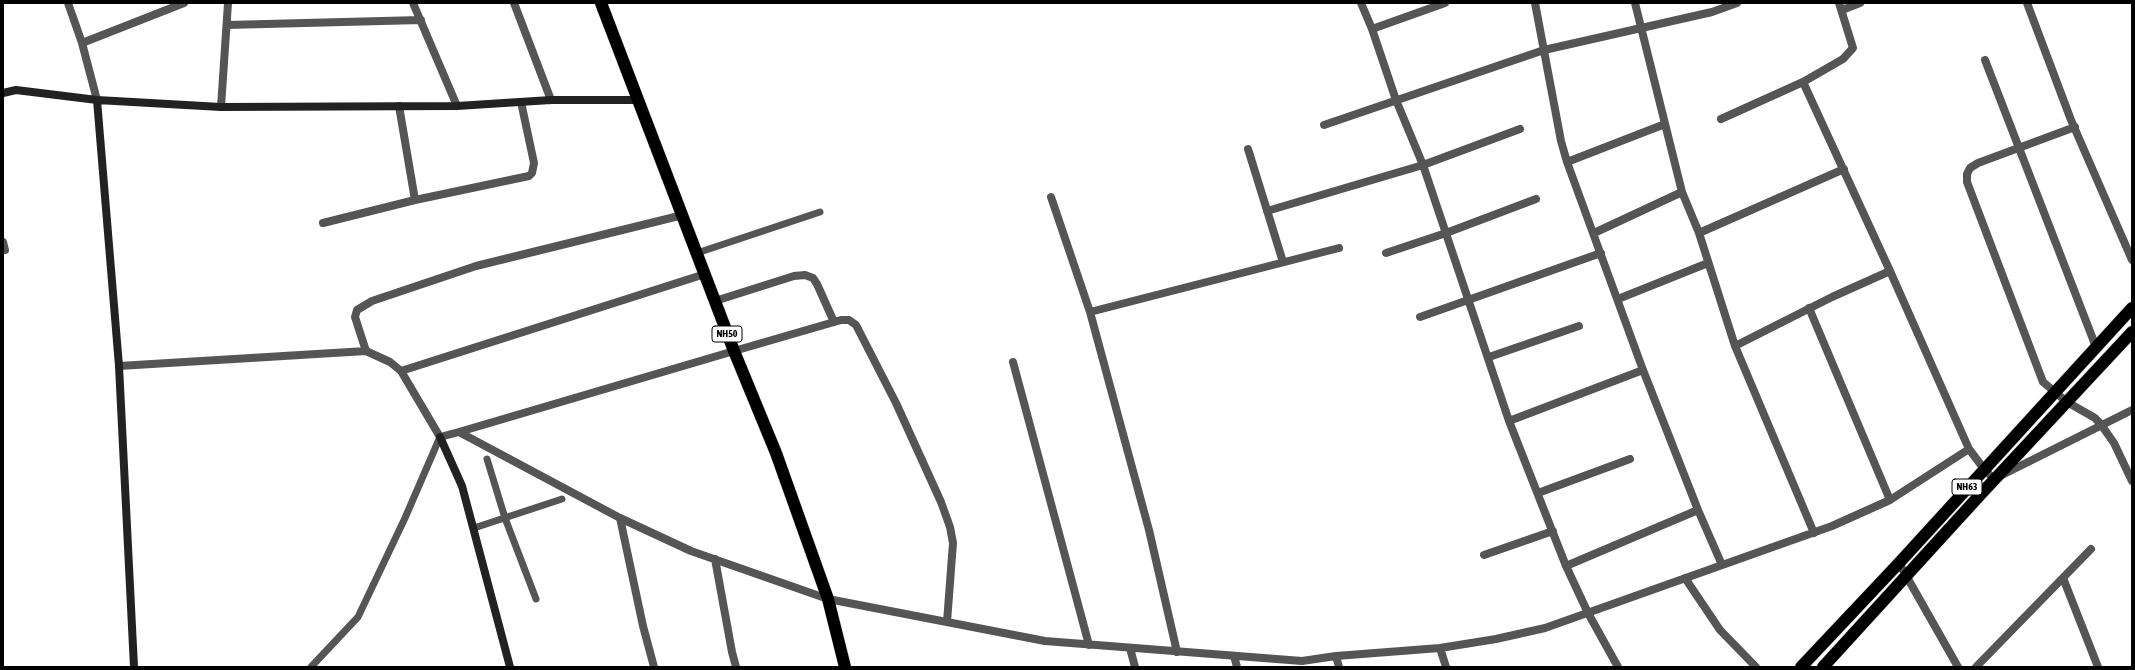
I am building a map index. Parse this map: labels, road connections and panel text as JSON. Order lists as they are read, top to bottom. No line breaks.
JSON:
{"streets":{"highway":["NH50","NH63"]}}
